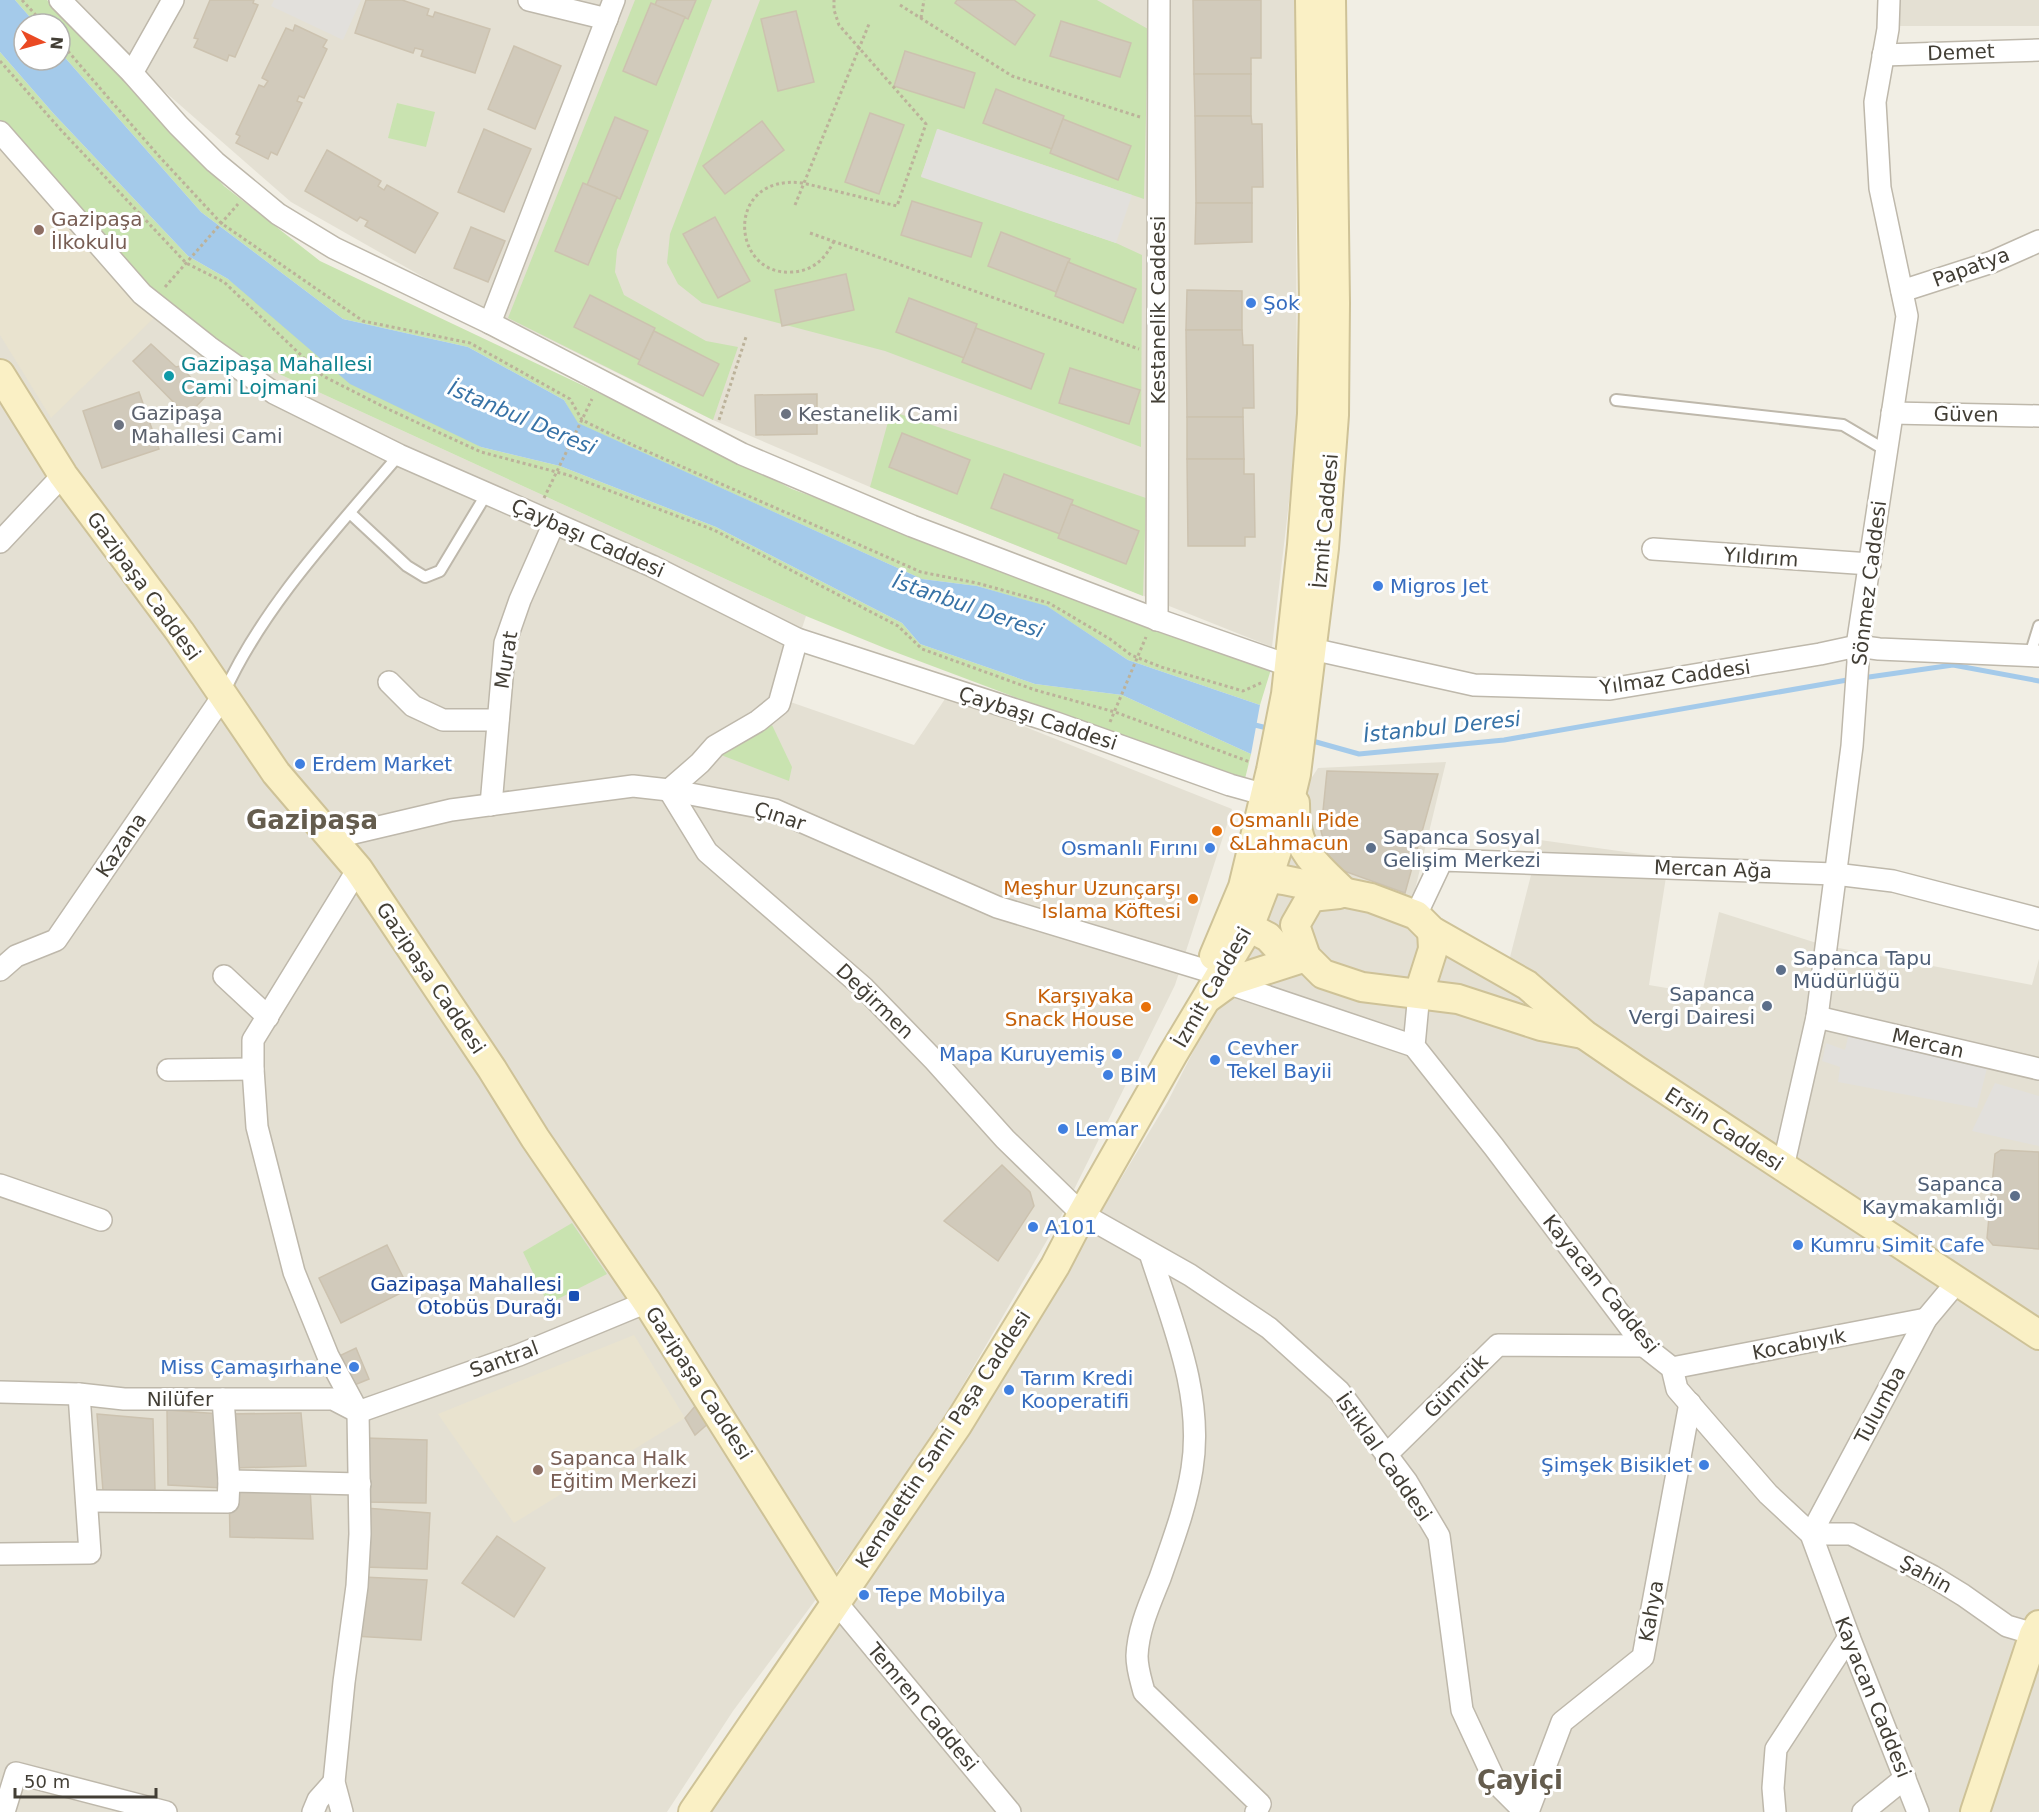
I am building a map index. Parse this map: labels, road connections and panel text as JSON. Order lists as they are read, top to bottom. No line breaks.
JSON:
{"streets":{"street":["Demet","Papatya","Kestanelik Caddesi","Güven","İzmit Caddesi","Çaybaşı Caddesi","Yıldırım","Sönmez Caddesi","Gazipaşa Caddesi","Murat","Yılmaz Caddesi","Çınar","Kazana","Mercan Ağa","Değirmen","Mercan","Ersin Caddesi","Kayacan Caddesi","Kocabıyık","Santral","Gümrük","Nilüfer","Tulumba","Kemalettin Sami Paşa Caddesi","İstiklal Caddesi","Şahin","Kahya","Temren Caddesi"]},"crossings":[["Demet","Sönmez Caddesi"],["Papatya","Sönmez Caddesi"],["Güven","Sönmez Caddesi"],["İzmit Caddesi","Çaybaşı Caddesi"],["İzmit Caddesi","Yılmaz Caddesi"],["İzmit Caddesi","Çınar"],["İzmit Caddesi","Kemalettin Sami Paşa Caddesi"],["Çaybaşı Caddesi","Murat"],["Yıldırım","Sönmez Caddesi"],["Sönmez Caddesi","Yılmaz Caddesi"],["Sönmez Caddesi","Mercan Ağa"],["Sönmez Caddesi","Mercan"],["Sönmez Caddesi","Ersin Caddesi"],["Gazipaşa Caddesi","Çınar"],["Gazipaşa Caddesi","Kazana"],["Gazipaşa Caddesi","Santral"],["Gazipaşa Caddesi","Kemalettin Sami Paşa Caddesi"],["Gazipaşa Caddesi","Temren Caddesi"],["Murat","Çınar"],["Çınar","Değirmen"],["Mercan Ağa","Ersin Caddesi"],["Değirmen","Kemalettin Sami Paşa Caddesi"],["Değirmen","İstiklal Caddesi"],["Ersin Caddesi","Tulumba"],["Kayacan Caddesi","Kocabıyık"],["Kayacan Caddesi","Gümrük"],["Kayacan Caddesi","Tulumba"],["Kayacan Caddesi","Şahin"],["Kayacan Caddesi","Kahya"],["Kocabıyık","Tulumba"],["Santral","Nilüfer"],["Gümrük","İstiklal Caddesi"],["Tulumba","Şahin"],["Kemalettin Sami Paşa Caddesi","İstiklal Caddesi"],["Kemalettin Sami Paşa Caddesi","Temren Caddesi"],["İstiklal Caddesi","Kahya"]],"districts":["Gazipaşa","Çayiçi"],"water":["İstanbul Deresi"],"places":{"other":["Gazipaşa İlkokulu","Şok","Gazipaşa Mahallesi Cami Lojmani","Kestanelik Cami","Gazipaşa Mahallesi Cami","Migros Jet","Erdem Market","Osmanlı Pide &Lahmacun","Osmanlı Fırını","Sapanca Sosyal Gelişim Merkezi","Meşhur Uzunçarşı Islama Köftesi","Sapanca Tapu Müdürlüğü","Sapanca Vergi Dairesi","Karşıyaka Snack House","Mapa Kuruyemiş","Cevher Tekel Bayii","BİM","Lemar","Sapanca Kaymakamlığı","A101","Kumru Simit Cafe","Miss Çamaşırhane","Tarım Kredi Kooperatifi","Şimşek Bisiklet","Sapanca Halk Eğitim Merkezi","Tepe Mobilya"],"transit":["Gazipaşa Mahallesi Otobüs Durağı"]},"scale_bar":"50 m","north":"right"}
